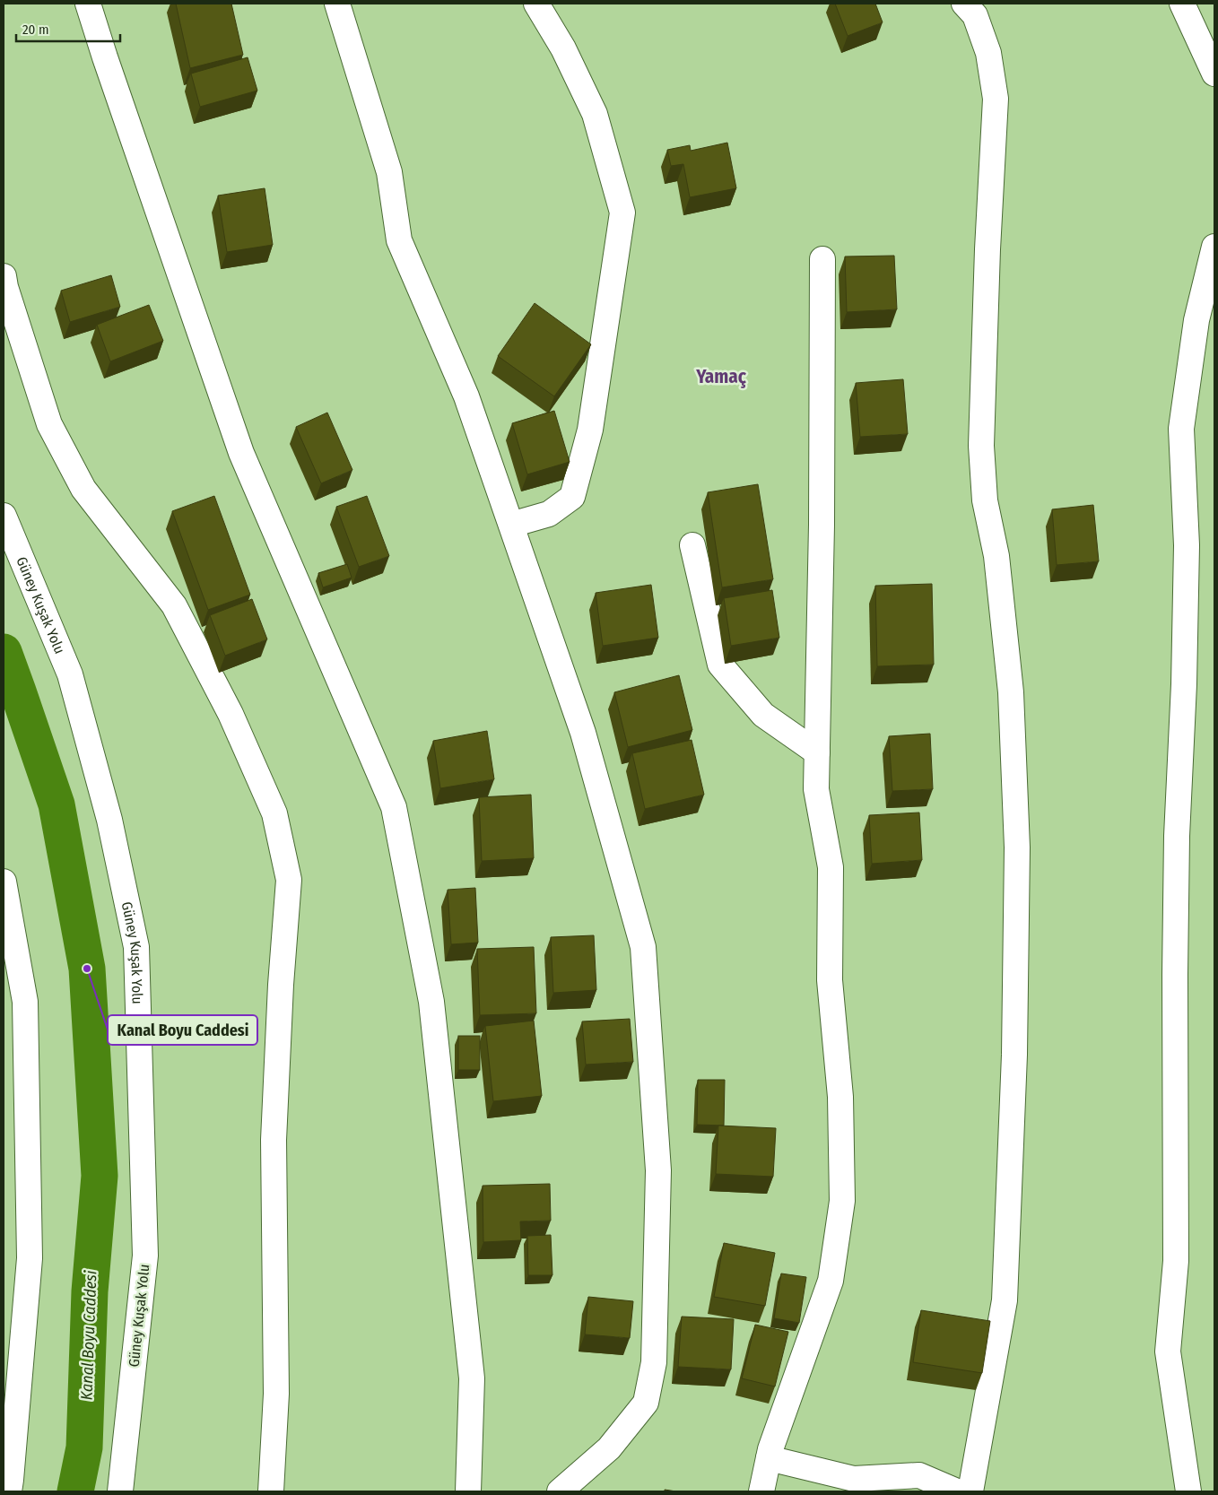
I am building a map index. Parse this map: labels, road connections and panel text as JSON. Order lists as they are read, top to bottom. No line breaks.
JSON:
{"streets":{"street":["Güney Kuşak Yolu"]},"districts":["Yamaç"],"water":["Kanal Boyu Caddesi"],"places":["Kanal Boyu Caddesi"],"scale_bar":"20 m"}
